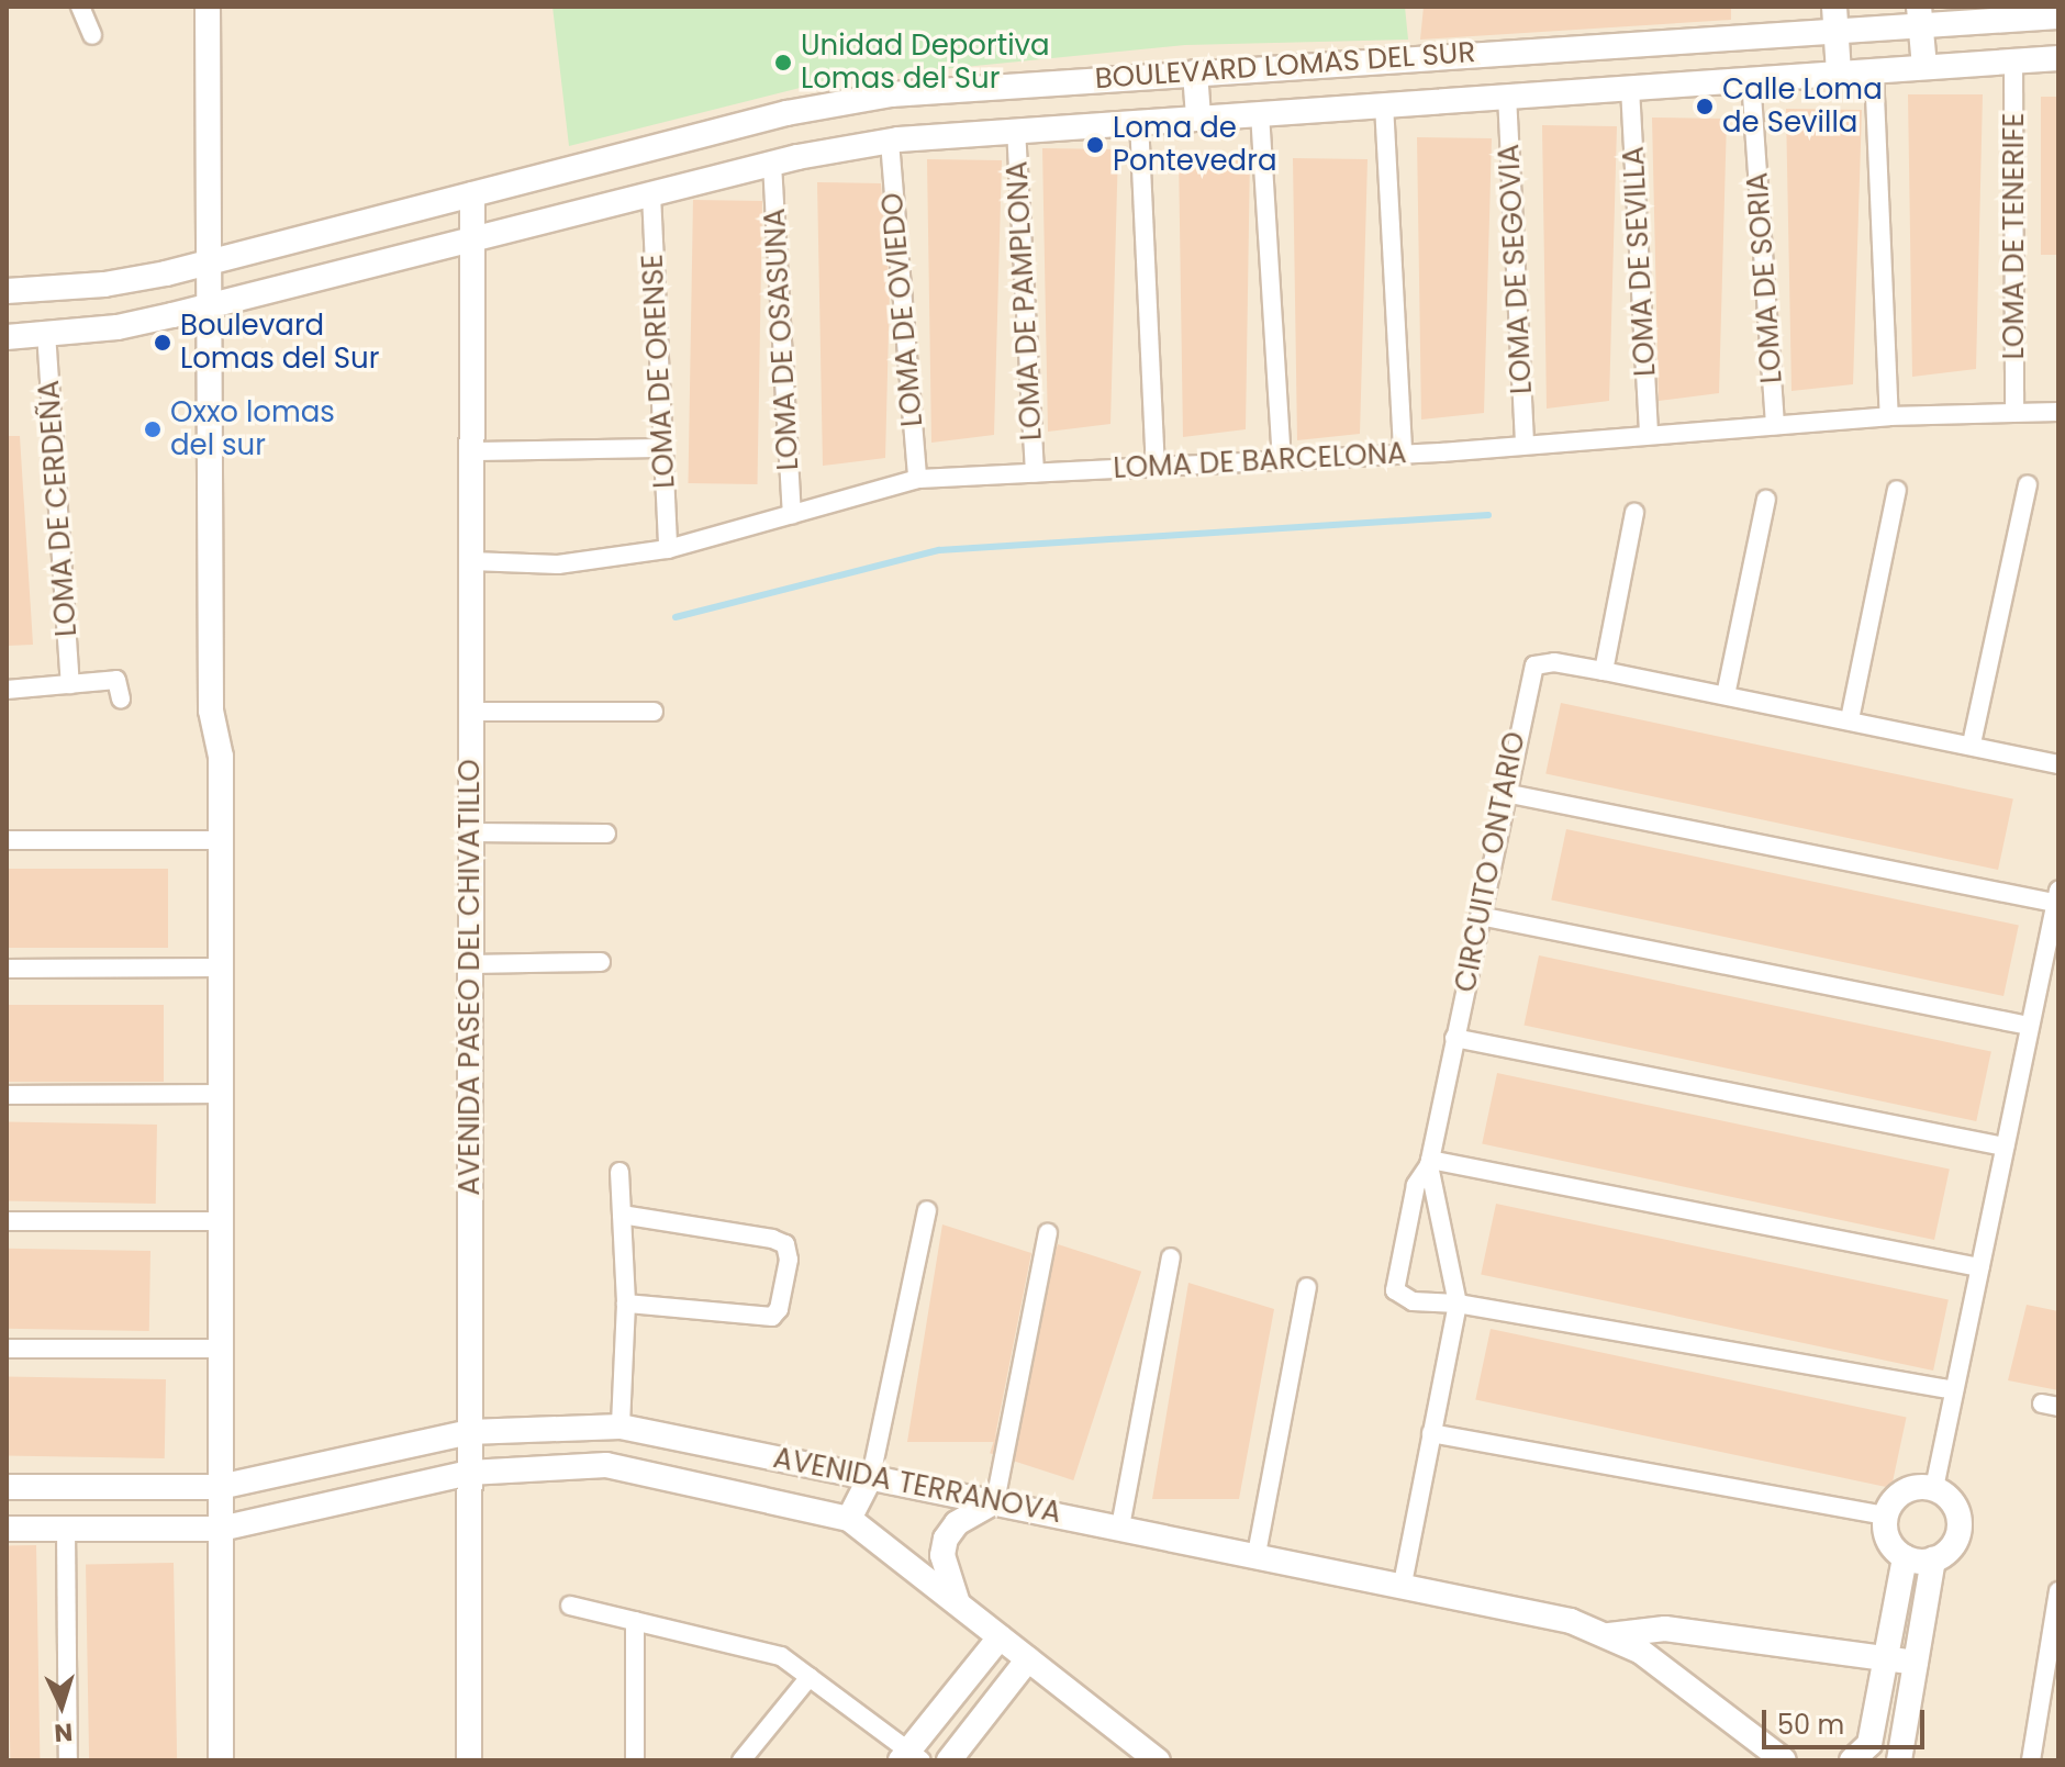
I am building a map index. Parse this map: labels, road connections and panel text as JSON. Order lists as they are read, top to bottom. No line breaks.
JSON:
{"streets":{"street":["BOULEVARD LOMAS DEL SUR","LOMA DE TENERIFE","LOMA DE SEVILLA","LOMA DE SEGOVIA","LOMA DE SORIA","LOMA DE PAMPLONA","LOMA DE OVIEDO","LOMA DE OSASUNA","LOMA DE ORENSE","LOMA DE BARCELONA","LOMA DE CERDEÑA","CIRCUITO ONTARIO","AVENIDA PASEO DEL CHIVATILLO","AVENIDA TERRANOVA"]},"crossings":[["BOULEVARD LOMAS DEL SUR","LOMA DE TENERIFE"],["BOULEVARD LOMAS DEL SUR","LOMA DE SEVILLA"],["BOULEVARD LOMAS DEL SUR","LOMA DE SEGOVIA"],["BOULEVARD LOMAS DEL SUR","LOMA DE SORIA"],["BOULEVARD LOMAS DEL SUR","LOMA DE PAMPLONA"],["BOULEVARD LOMAS DEL SUR","LOMA DE OVIEDO"],["BOULEVARD LOMAS DEL SUR","LOMA DE OSASUNA"],["BOULEVARD LOMAS DEL SUR","LOMA DE ORENSE"],["BOULEVARD LOMAS DEL SUR","LOMA DE CERDEÑA"],["BOULEVARD LOMAS DEL SUR","AVENIDA PASEO DEL CHIVATILLO"],["LOMA DE TENERIFE","LOMA DE BARCELONA"],["LOMA DE SEVILLA","LOMA DE BARCELONA"],["LOMA DE SEGOVIA","LOMA DE BARCELONA"],["LOMA DE SORIA","LOMA DE BARCELONA"],["LOMA DE PAMPLONA","LOMA DE BARCELONA"],["LOMA DE OVIEDO","LOMA DE BARCELONA"],["LOMA DE OSASUNA","LOMA DE BARCELONA"],["LOMA DE ORENSE","LOMA DE BARCELONA"],["LOMA DE BARCELONA","AVENIDA PASEO DEL CHIVATILLO"],["CIRCUITO ONTARIO","AVENIDA TERRANOVA"],["AVENIDA PASEO DEL CHIVATILLO","AVENIDA TERRANOVA"]],"places":["Unidad Deportiva Lomas del Sur","Calle Loma de Sevilla","Loma de Pontevedra","Boulevard Lomas del Sur","Oxxo lomas del sur"],"scale_bar":"50 m","north":"bottom"}
